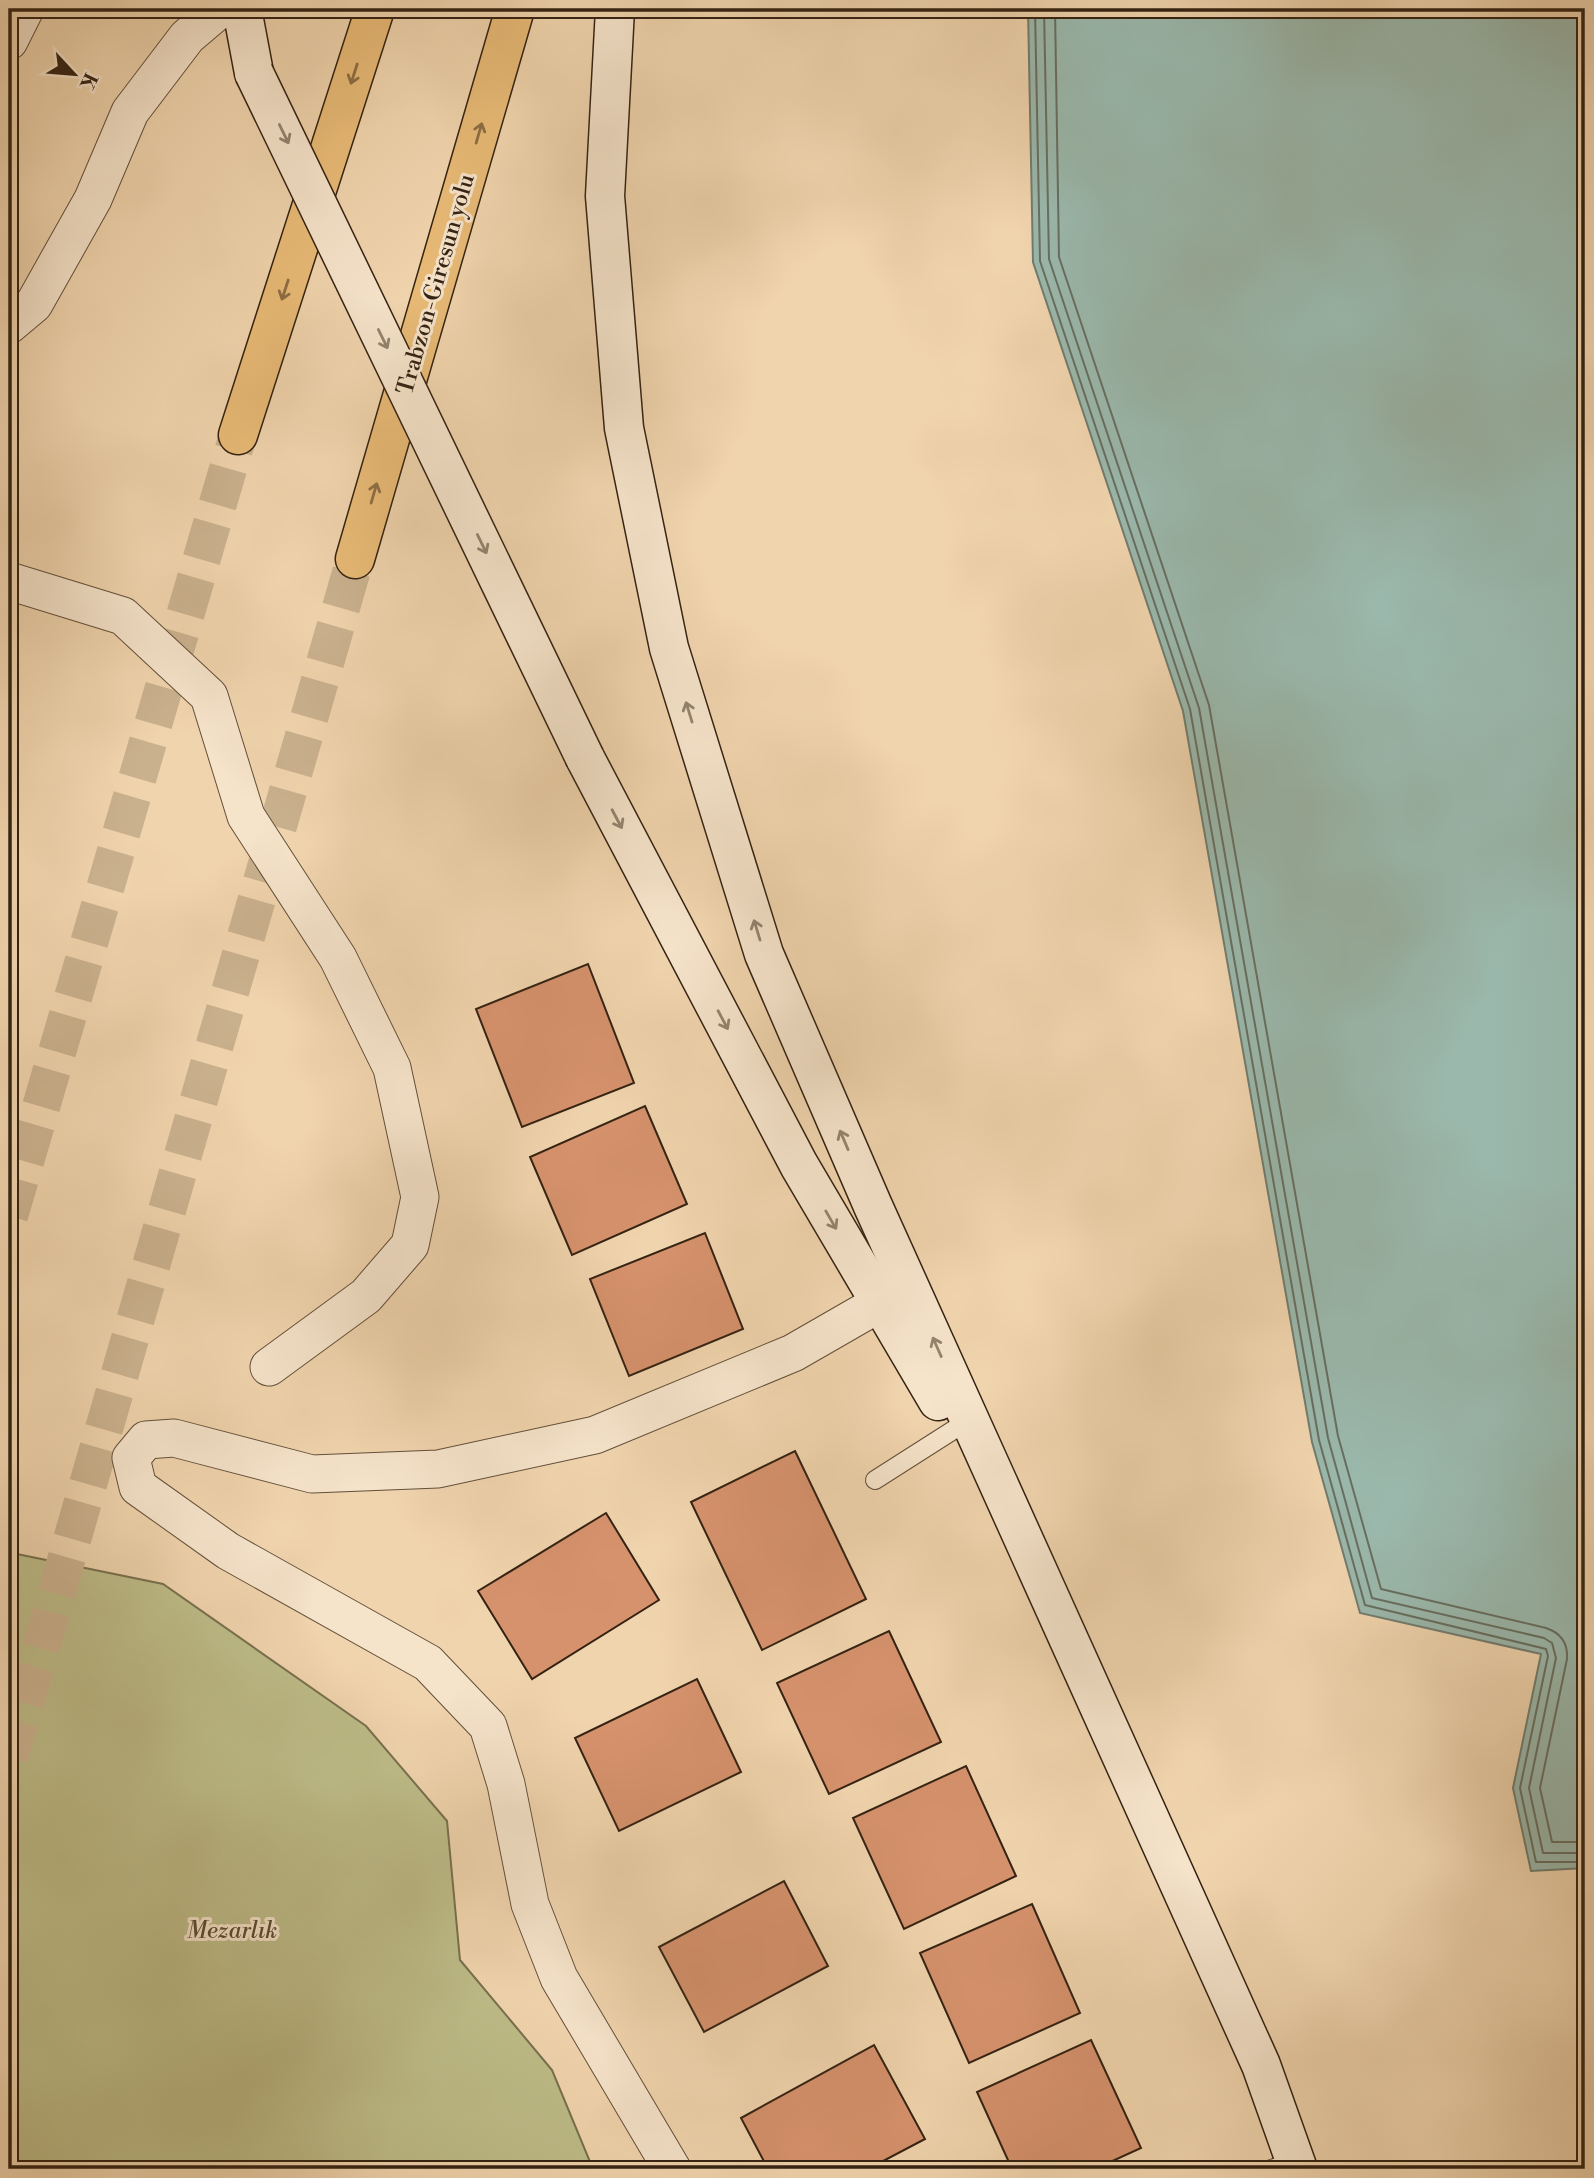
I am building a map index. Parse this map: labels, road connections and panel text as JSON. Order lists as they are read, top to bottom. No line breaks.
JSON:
{"streets":{"highway":["Trabzon-Giresun yolu"]},"parks":["Mezarlık"],"north":"bottom right"}
